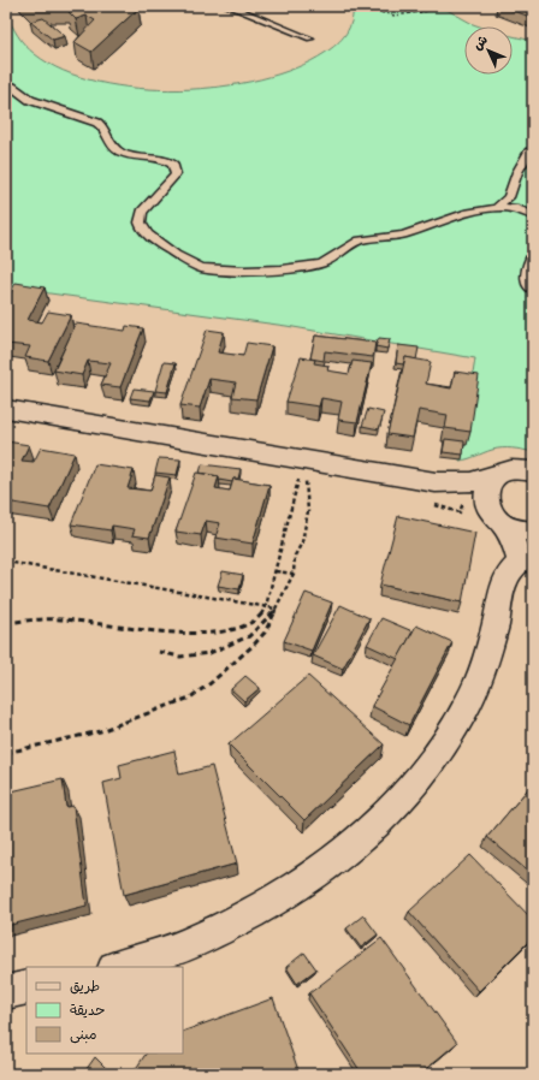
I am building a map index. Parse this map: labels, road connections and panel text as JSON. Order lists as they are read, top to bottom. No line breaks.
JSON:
{"legend":["طريق","حديقة","مبنى"],"north":"top left"}
